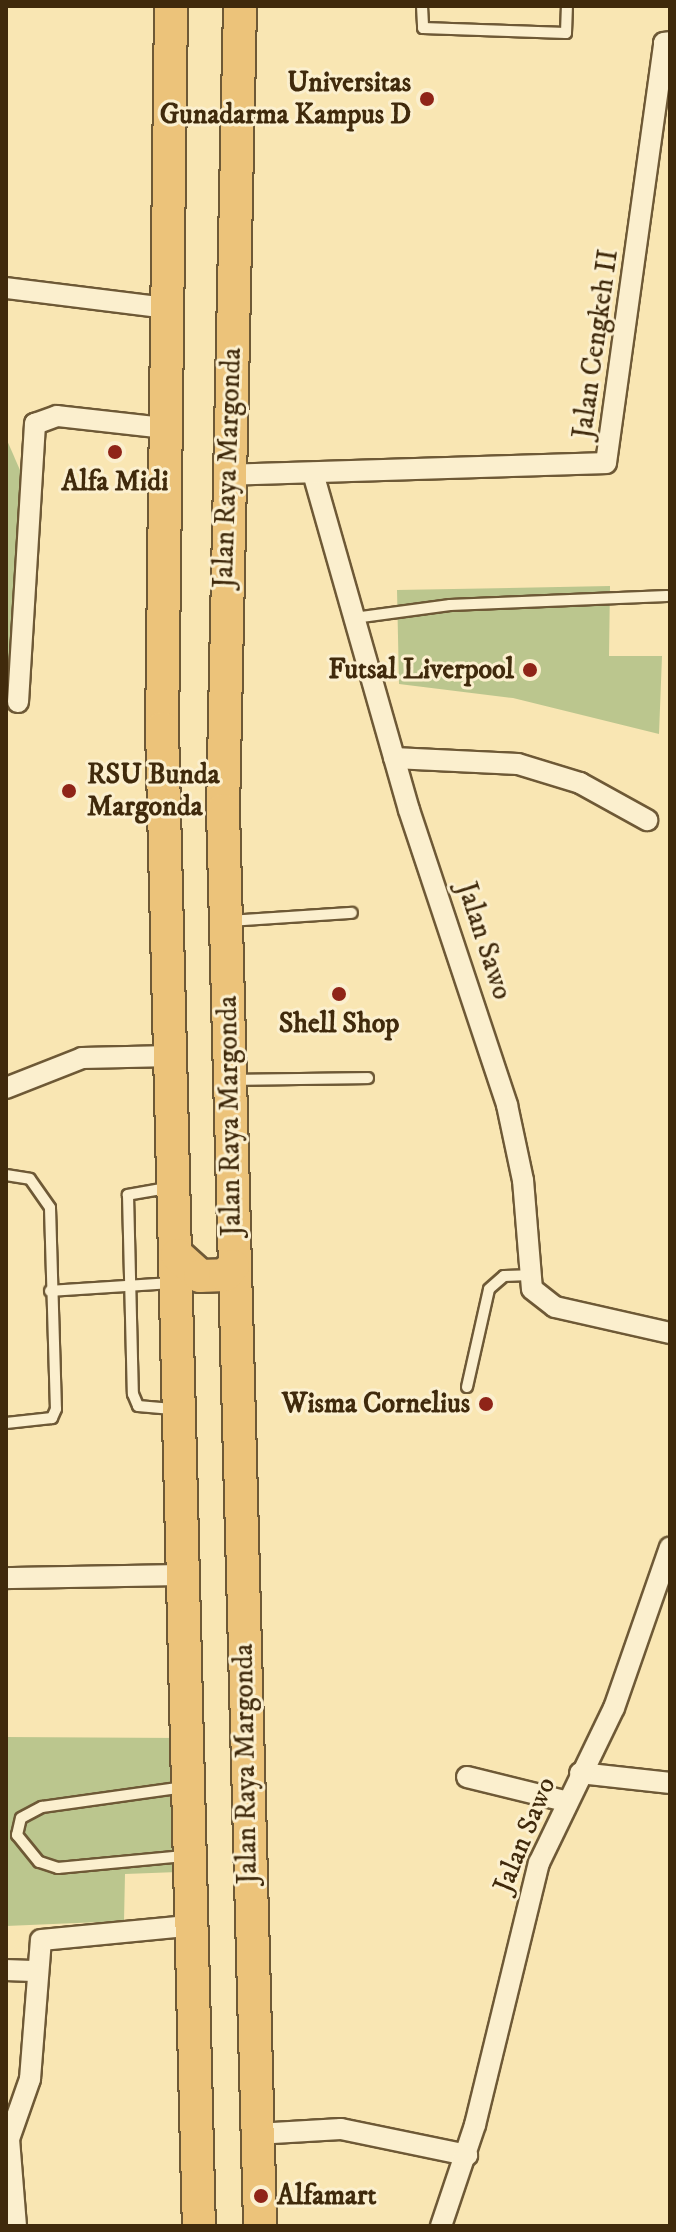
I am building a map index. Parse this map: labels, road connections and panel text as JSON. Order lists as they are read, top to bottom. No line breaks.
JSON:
{"streets":{"main road":["Jalan Raya Margonda"],"street":["Jalan Cengkeh II","Jalan Sawo"]},"crossings":[["Jalan Cengkeh II","Jalan Sawo"]],"places":["Universitas Gunadarma Kampus D","Alfa Midi","Futsal Liverpool","RSU Bunda Margonda","Shell Shop","Wisma Cornelius","Alfamart"]}
